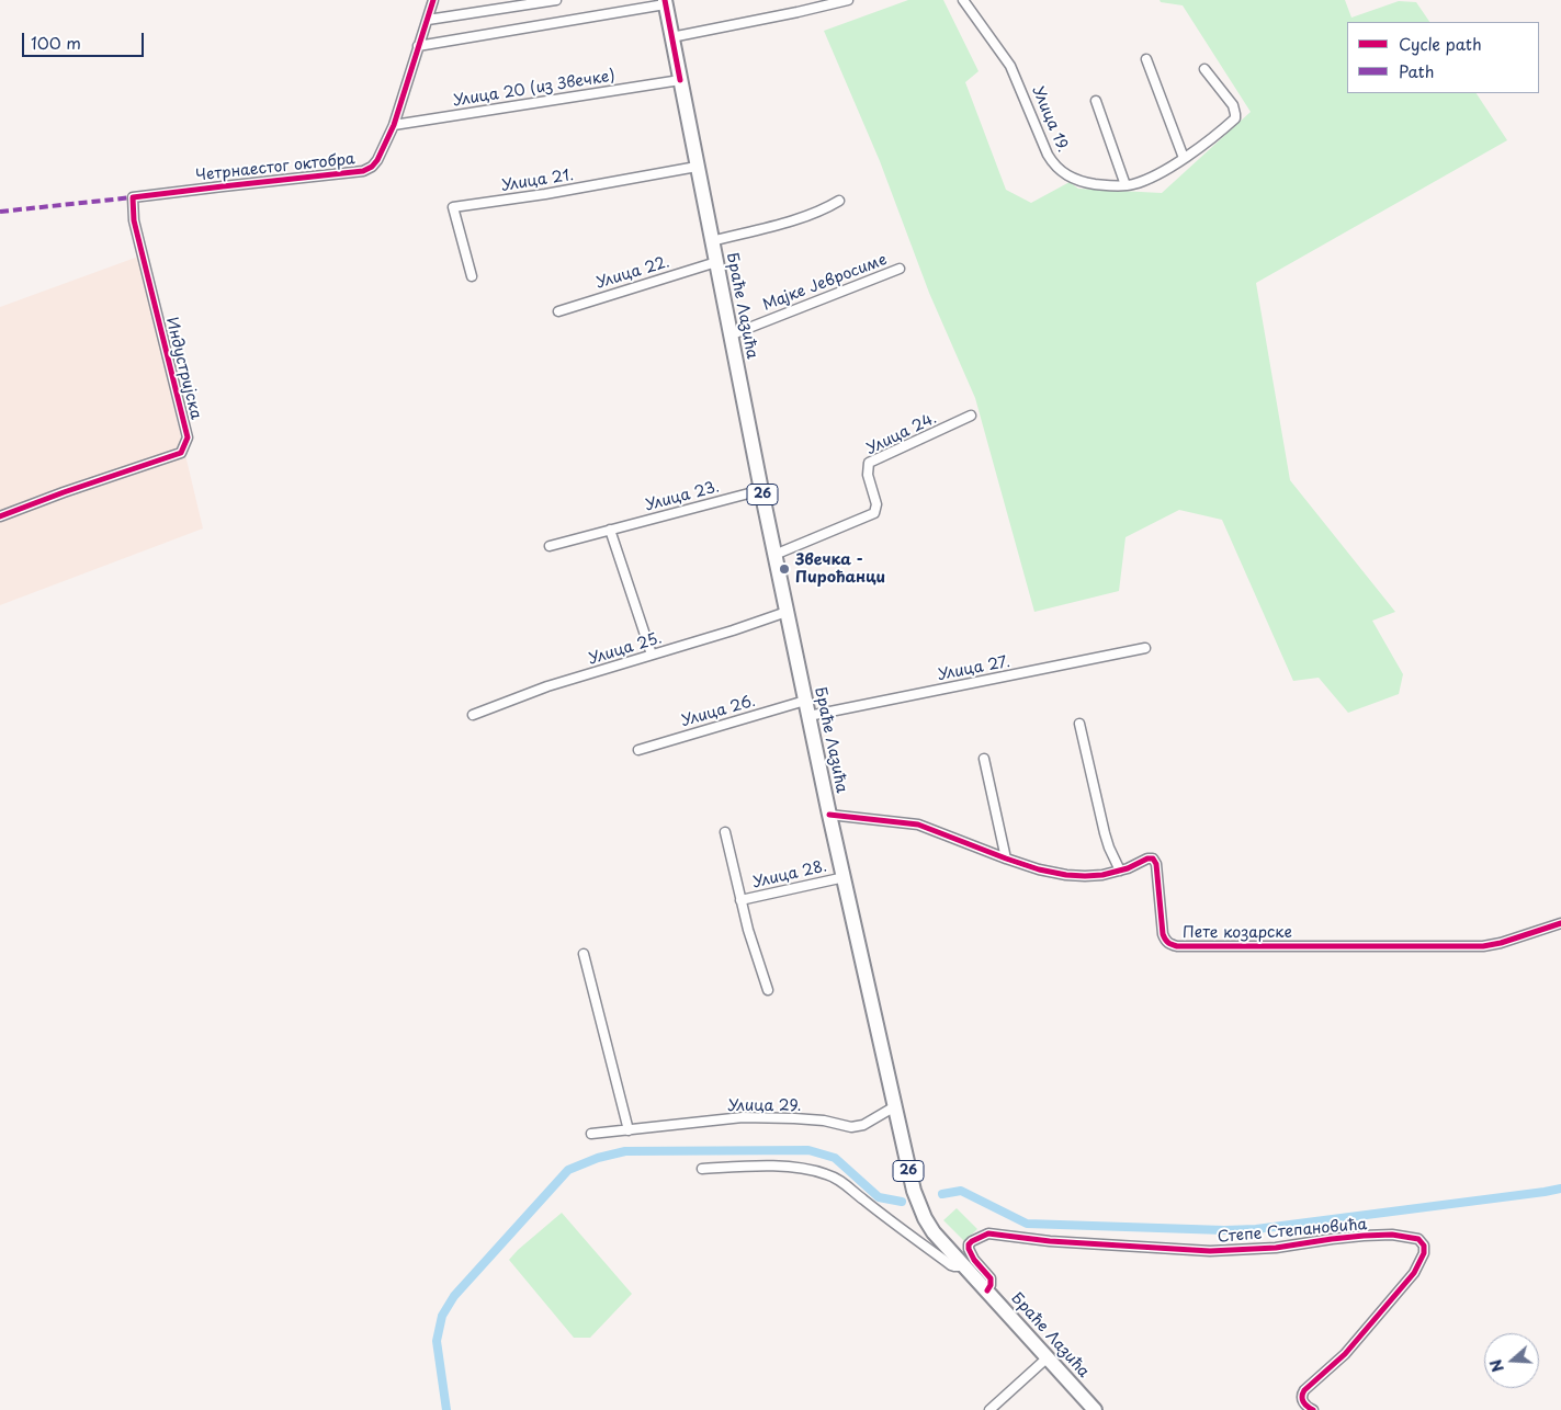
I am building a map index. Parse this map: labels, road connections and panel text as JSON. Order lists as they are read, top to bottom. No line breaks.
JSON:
{"streets":{"main road":["Браће Лазића","26"],"street":["Улица 20 (из Звечке)","Улица 19.","Четрнаестог октобра","Улица 21.","Улица 22.","Мајке Јевросиме","Индустријска","Улица 24.","Улица 23.","Улица 25.","Улица 27.","Улица 26.","Улица 28.","Пете козарске","Улица 29.","Степе Степановића"]},"crossings":[["Улица 20 (из Звечке)","Четрнаестог октобра"],["Улица 20 (из Звечке)","Браће Лазића"],["Улица 20 (из Звечке)","26"],["Четрнаестог октобра","Индустријска"],["Улица 21.","Браће Лазића"],["Улица 22.","Браће Лазића"],["Мајке Јевросиме","Браће Лазића"],["Браће Лазића","Улица 24."],["Браће Лазића","26"],["Браће Лазића","Улица 23."],["Браће Лазића","Улица 25."],["Браће Лазића","Улица 27."],["Браће Лазића","Улица 26."],["Браће Лазића","Улица 28."],["Браће Лазића","Пете козарске"],["Браће Лазића","Улица 29."],["Браће Лазића","Степе Степановића"]],"places":["Звечка - Пироћанци"],"legend":["Cycle path","Path"],"scale_bar":"100 m","north":"left"}
